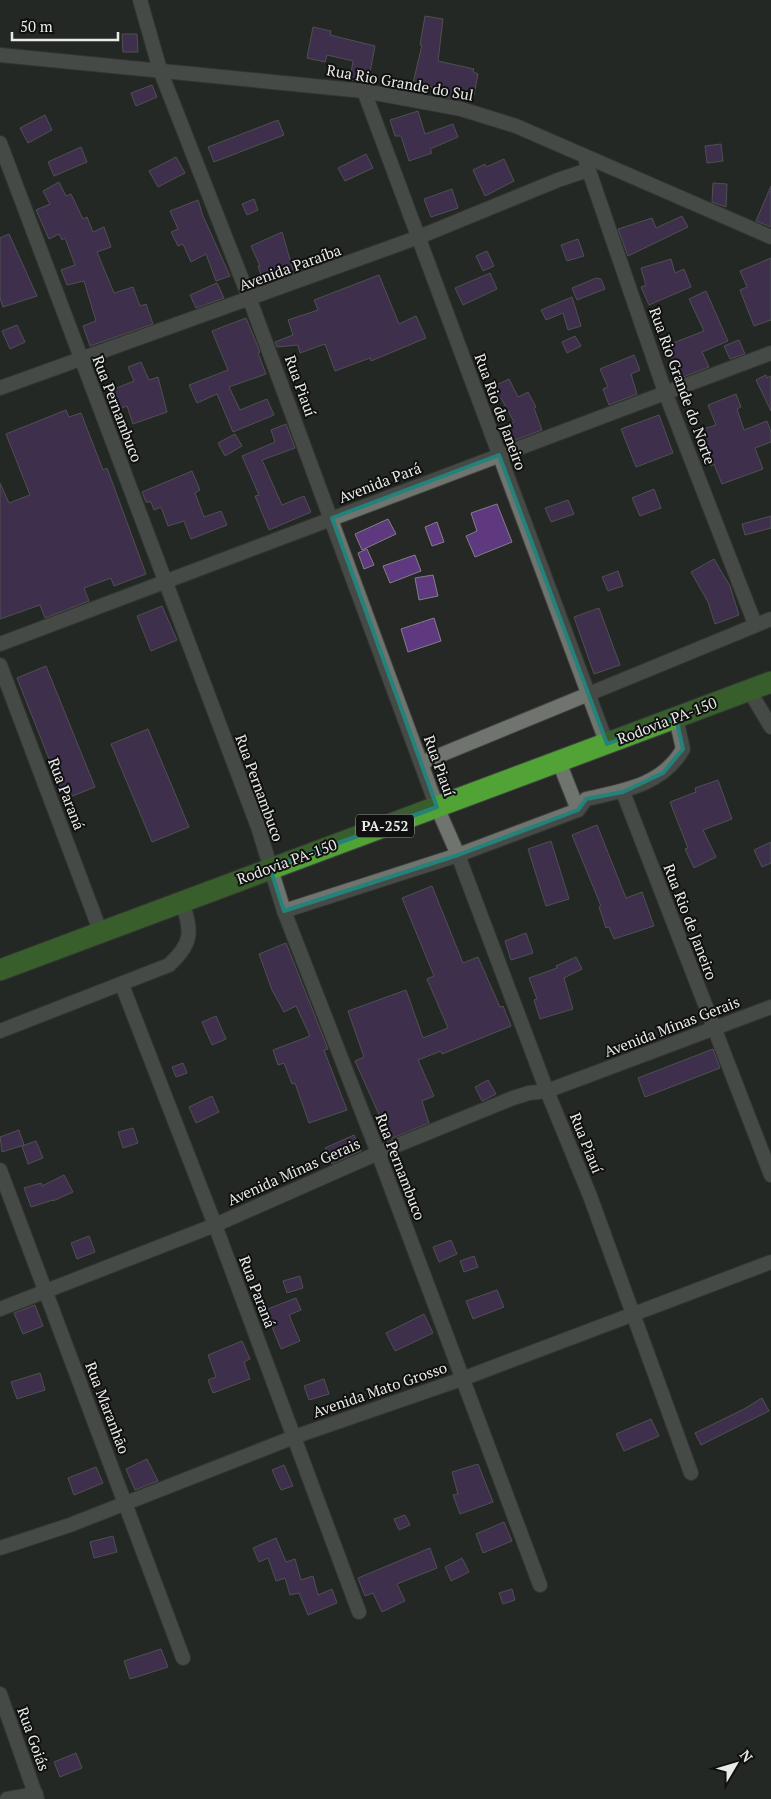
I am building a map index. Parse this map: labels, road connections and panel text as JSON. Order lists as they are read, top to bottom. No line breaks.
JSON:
{"streets":{"highway":["Rodovia PA-150","PA-252"],"street":["Rua Rio Grande do Sul","Avenida Paraíba","Rua Piauí","Rua Rio Grande do Norte","Rua Pernambuco","Rua Rio de Janeiro","Avenida Pará","Rua Paraná","Avenida Minas Gerais","Avenida Mato Grosso","Rua Maranhão","Rua Goiás"]},"crossings":[["Rua Rio Grande do Sul","Avenida Paraíba"],["Rua Rio Grande do Sul","Rua Piauí"],["Rua Rio Grande do Sul","Rua Rio Grande do Norte"],["Rua Rio Grande do Sul","Rua Rio de Janeiro"],["Avenida Paraíba","Rua Piauí"],["Avenida Paraíba","Rua Rio Grande do Norte"],["Avenida Paraíba","Rua Pernambuco"],["Avenida Paraíba","Rua Rio de Janeiro"],["Rua Piauí","Avenida Pará"],["Rua Piauí","Rodovia PA-150"],["Rua Piauí","Avenida Minas Gerais"],["Rua Piauí","Avenida Mato Grosso"],["Rua Rio Grande do Norte","Avenida Pará"],["Rua Pernambuco","Avenida Pará"],["Rua Pernambuco","Rodovia PA-150"],["Rua Pernambuco","Avenida Minas Gerais"],["Rua Pernambuco","Avenida Mato Grosso"],["Rua Rio de Janeiro","Avenida Pará"],["Rua Rio de Janeiro","Rodovia PA-150"],["Rua Rio de Janeiro","Avenida Minas Gerais"],["Rodovia PA-150","Rua Paraná"],["Rua Paraná","Avenida Minas Gerais"],["Rua Paraná","Avenida Mato Grosso"],["Avenida Minas Gerais","Rua Maranhão"],["Avenida Mato Grosso","Rua Maranhão"]],"scale_bar":"50 m","north":"top right"}
